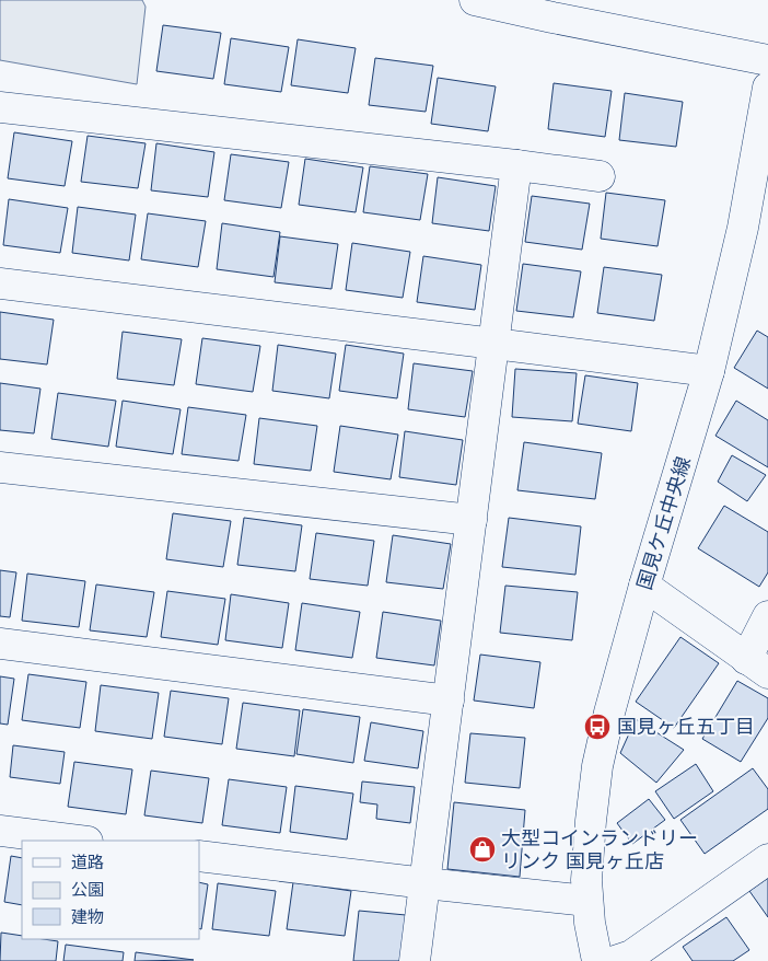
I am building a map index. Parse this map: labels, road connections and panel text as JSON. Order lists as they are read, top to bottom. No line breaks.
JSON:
{"streets":{"street":["国見ケ丘中央線"]},"places":{"bus stop":["国見ヶ丘五丁目"],"shop":["大型コインランドリー リンク 国見ヶ丘店"]},"legend":["道路","公園","建物"]}
